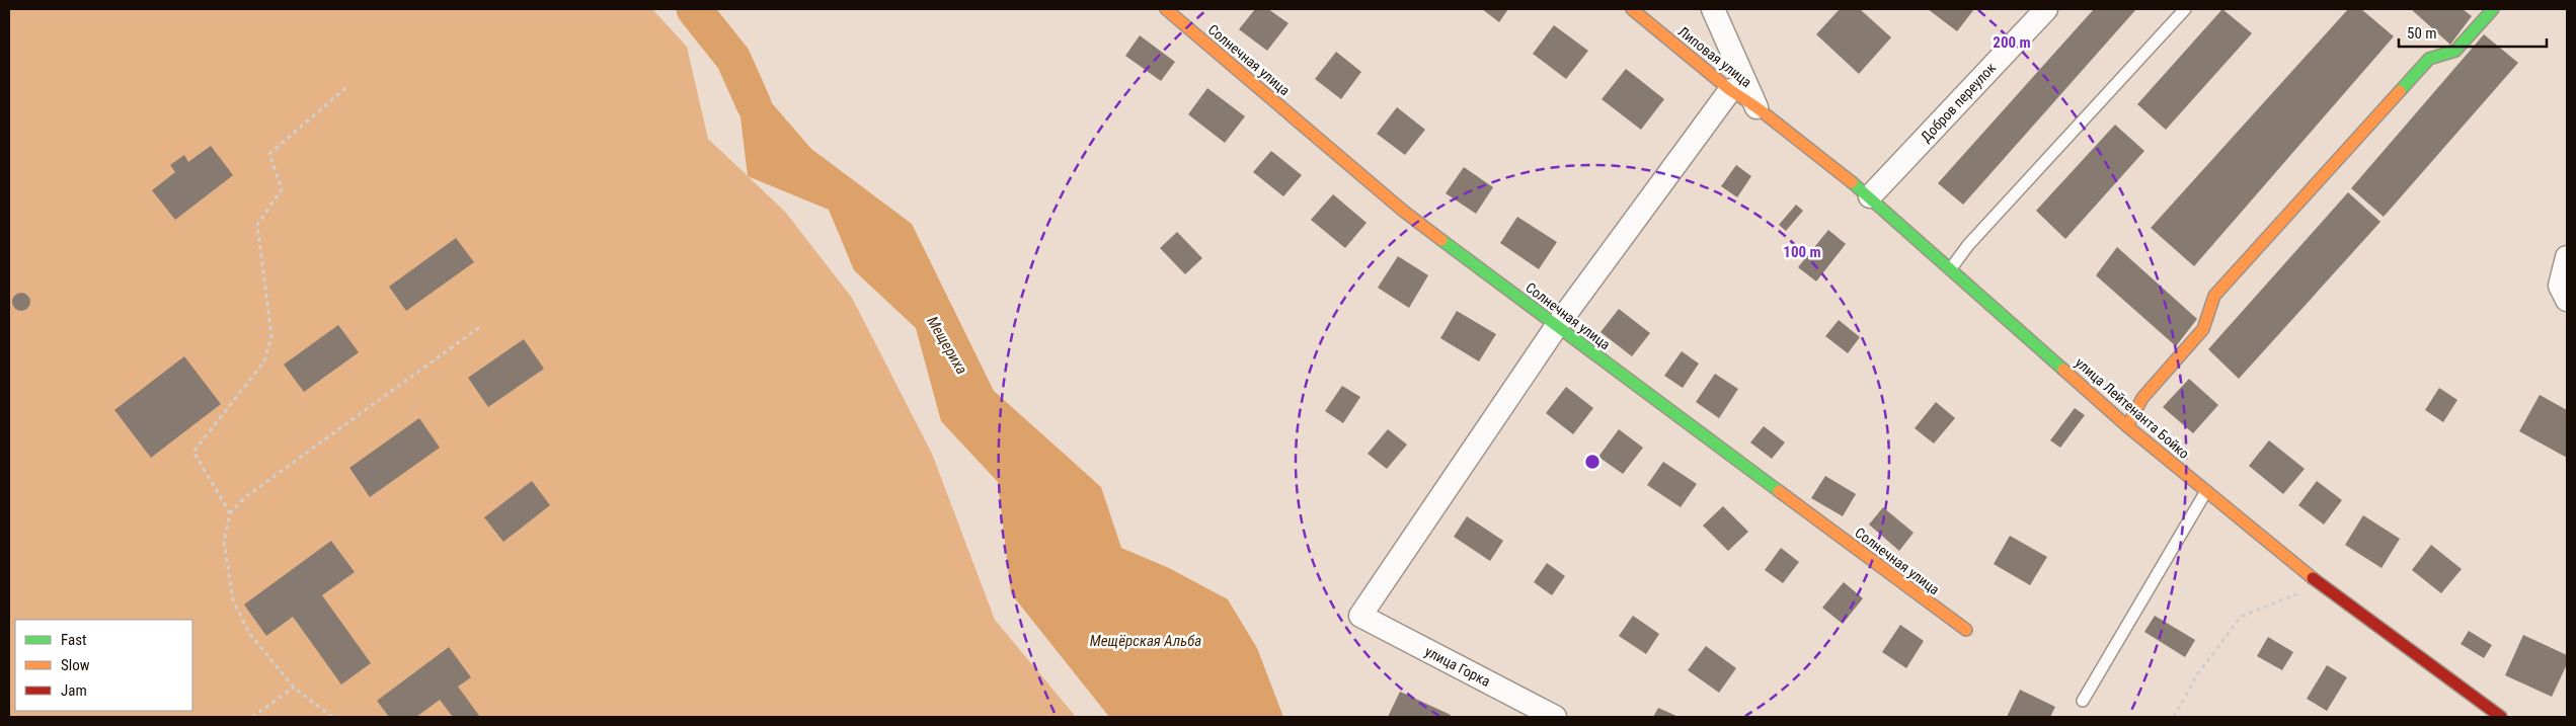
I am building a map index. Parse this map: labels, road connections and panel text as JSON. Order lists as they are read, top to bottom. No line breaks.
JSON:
{"streets":{"street":["Липовая улица","Солнечная улица","Добров переулок","улица Лейтенанта Бойко","улица Горка"]},"crossings":[["Липовая улица","улица Лейтенанта Бойко"],["Солнечная улица","улица Горка"],["Добров переулок","улица Лейтенанта Бойко"]],"water":["Мещериха","Мещёрская Альба"],"legend":["Fast","Slow","Jam"],"scale_bar":"50 m","rings":["200 m","100 m"]}
